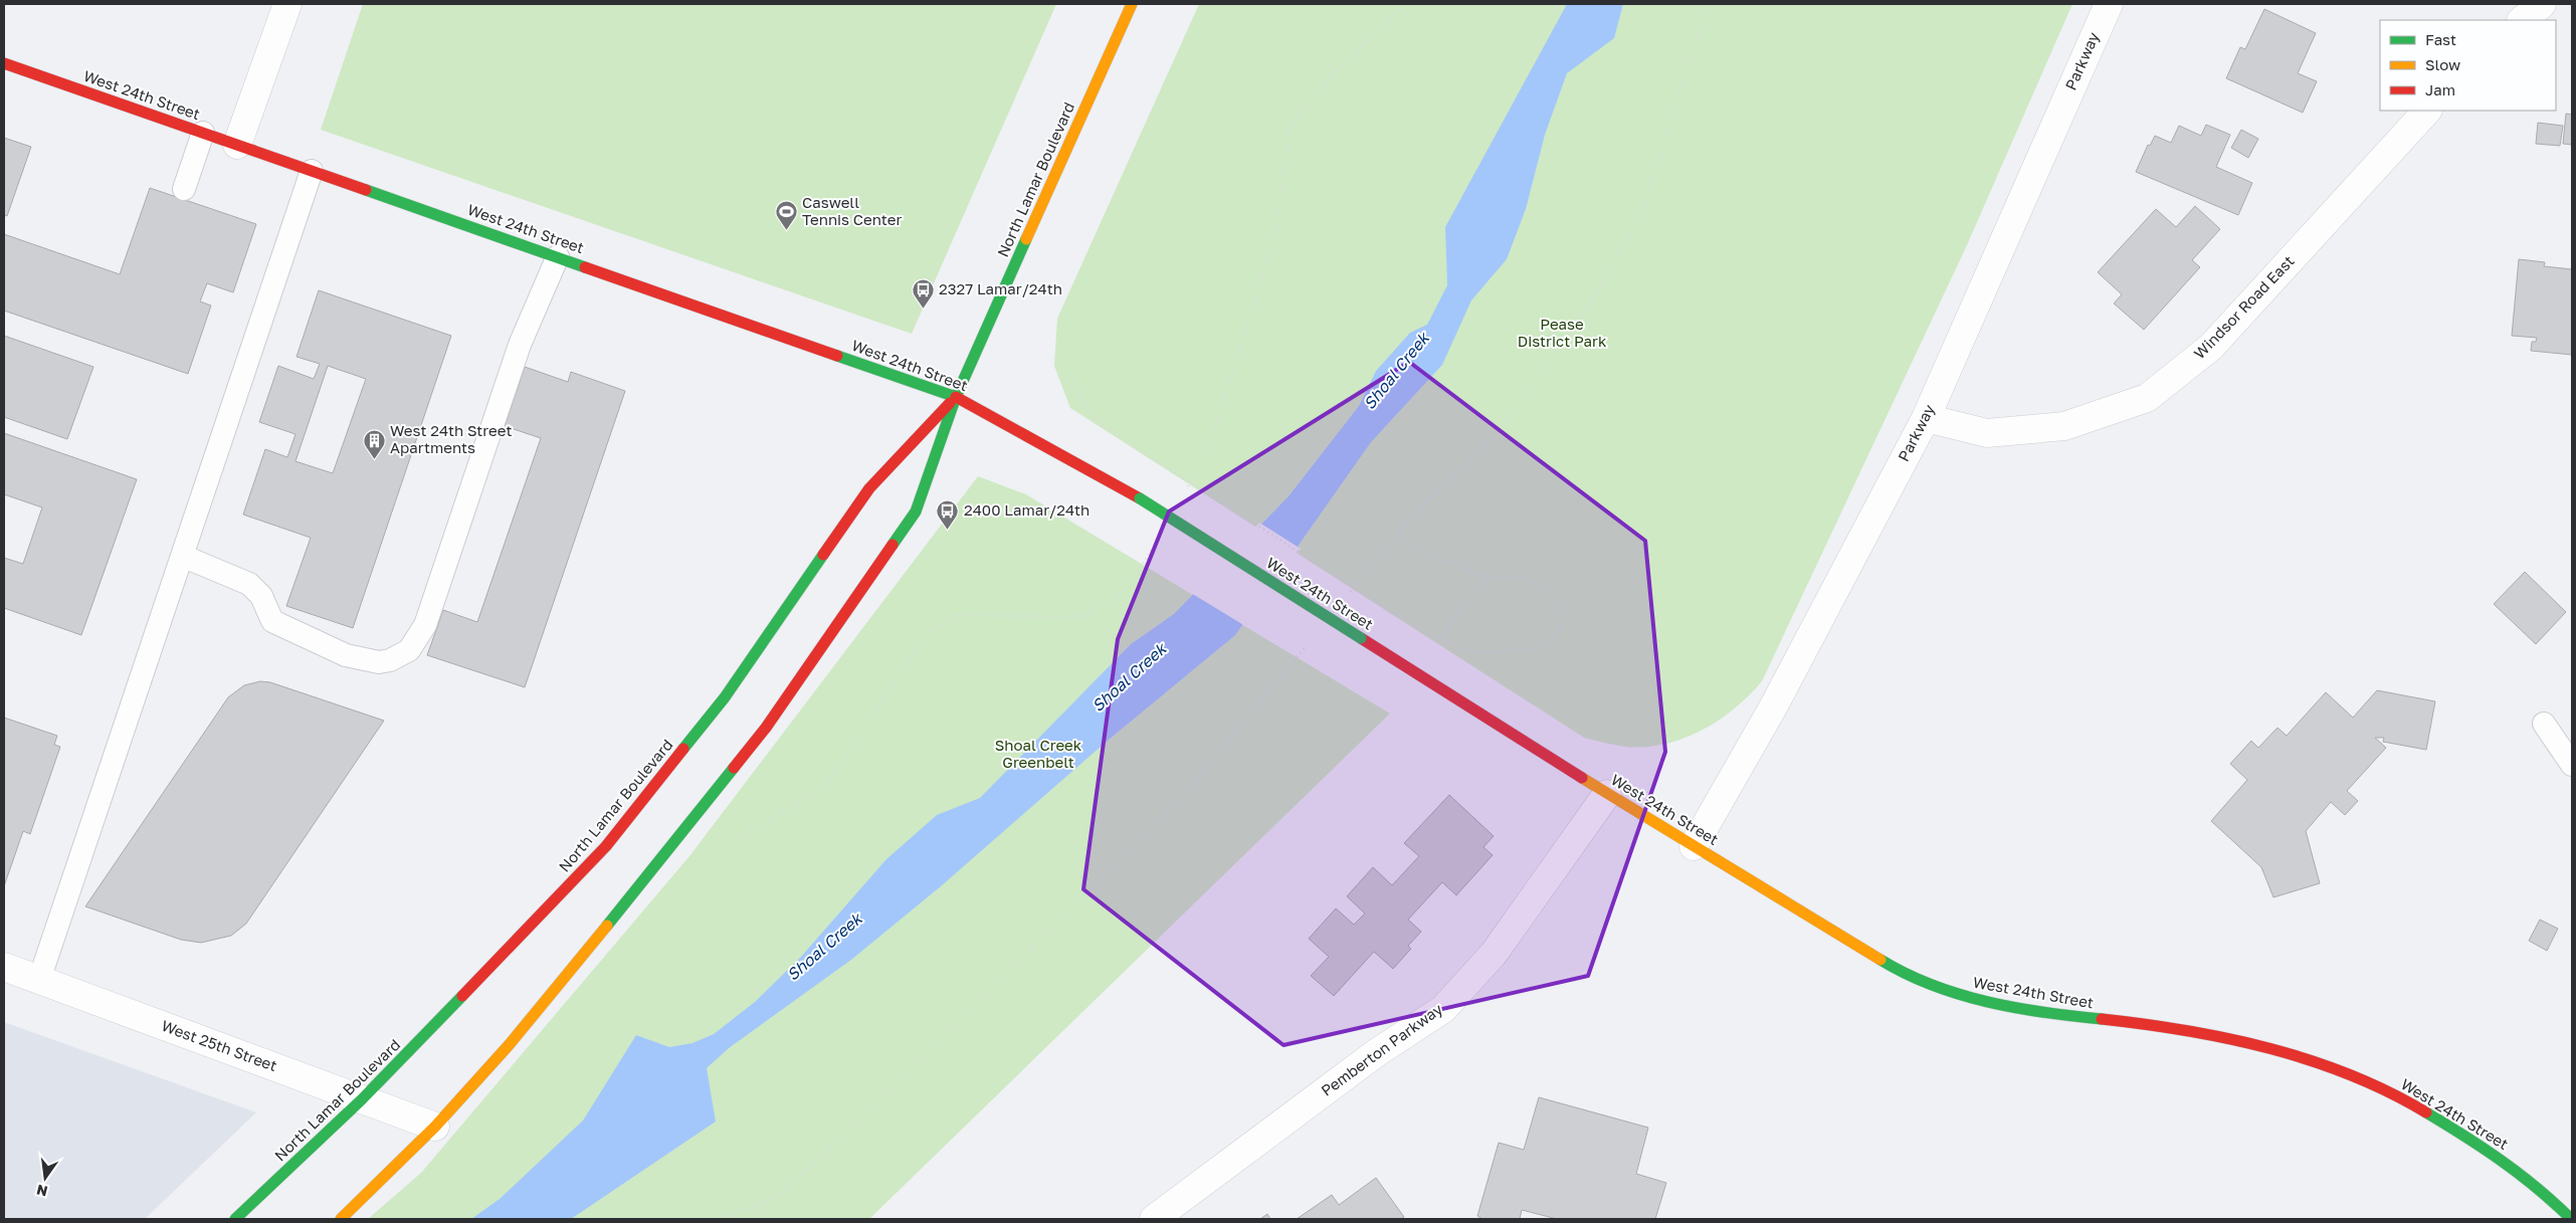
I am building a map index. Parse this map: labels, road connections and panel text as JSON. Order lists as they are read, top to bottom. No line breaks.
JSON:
{"streets":{"main road":["West 24th Street","North Lamar Boulevard"],"street":["Parkway","Windsor Road East","West 25th Street","Pemberton Parkway"]},"crossings":[["Parkway","West 24th Street"],["Parkway","Windsor Road East"],["West 24th Street","North Lamar Boulevard"],["West 24th Street","Pemberton Parkway"],["North Lamar Boulevard","West 25th Street"]],"water":["Shoal Creek"],"parks":["Pease District Park","Shoal Creek Greenbelt"],"places":{"sports":["Caswell Tennis Center"],"bus stop":["2327 Lamar/24th","2400 Lamar/24th"],"building":["West 24th Street Apartments"]},"legend":["Fast","Slow","Jam"],"north":"bottom"}
